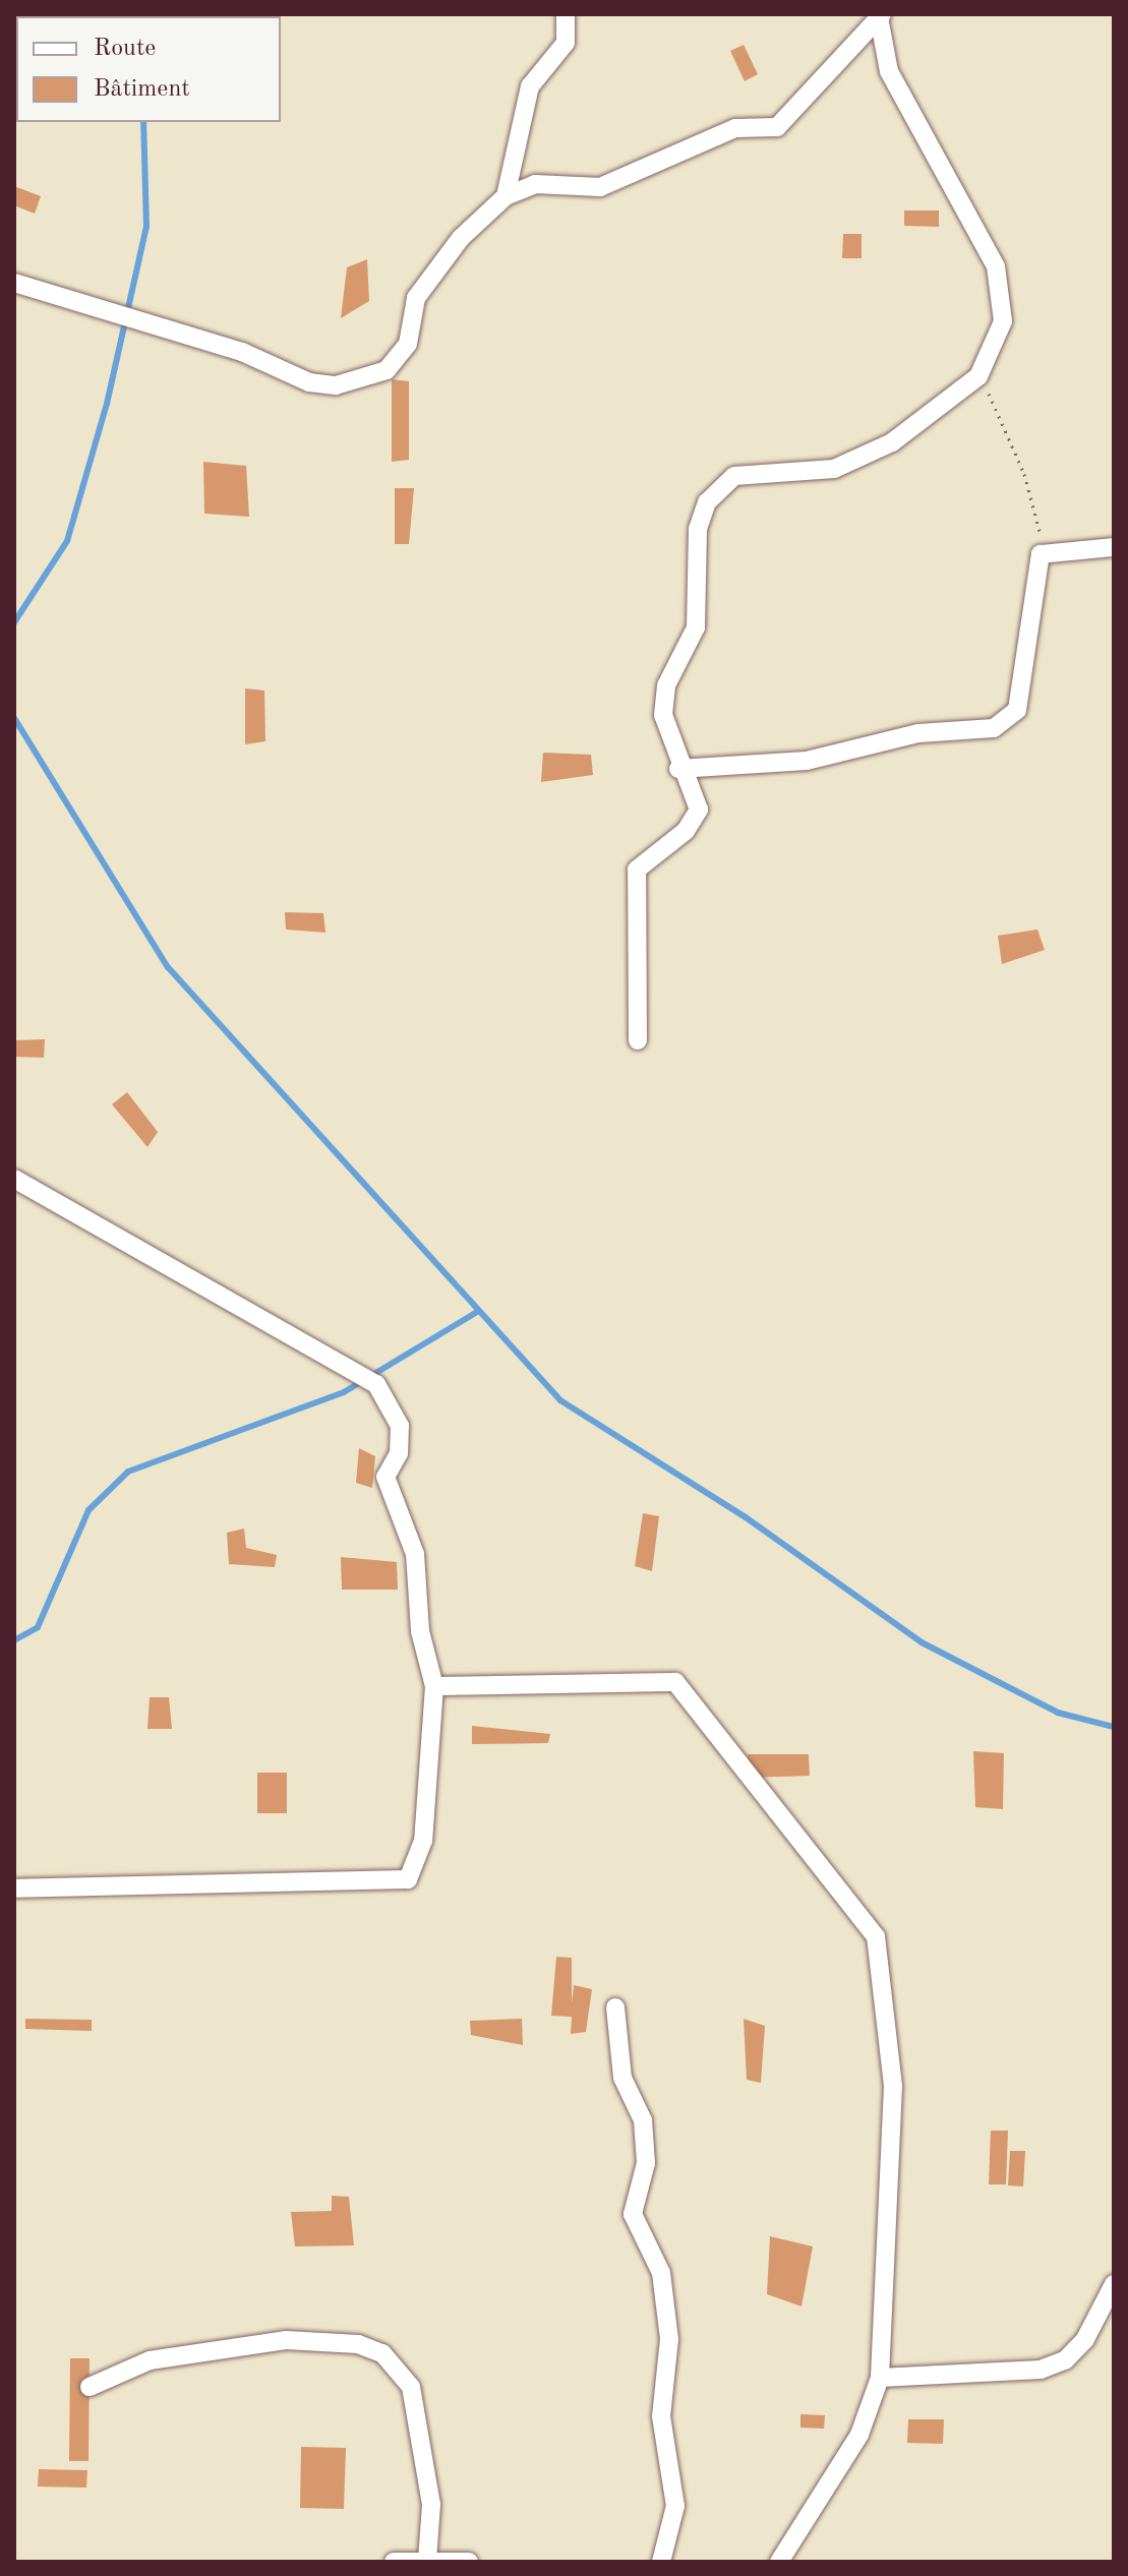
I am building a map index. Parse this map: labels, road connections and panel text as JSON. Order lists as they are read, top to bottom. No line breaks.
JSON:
{"legend":["Route","Bâtiment"]}
